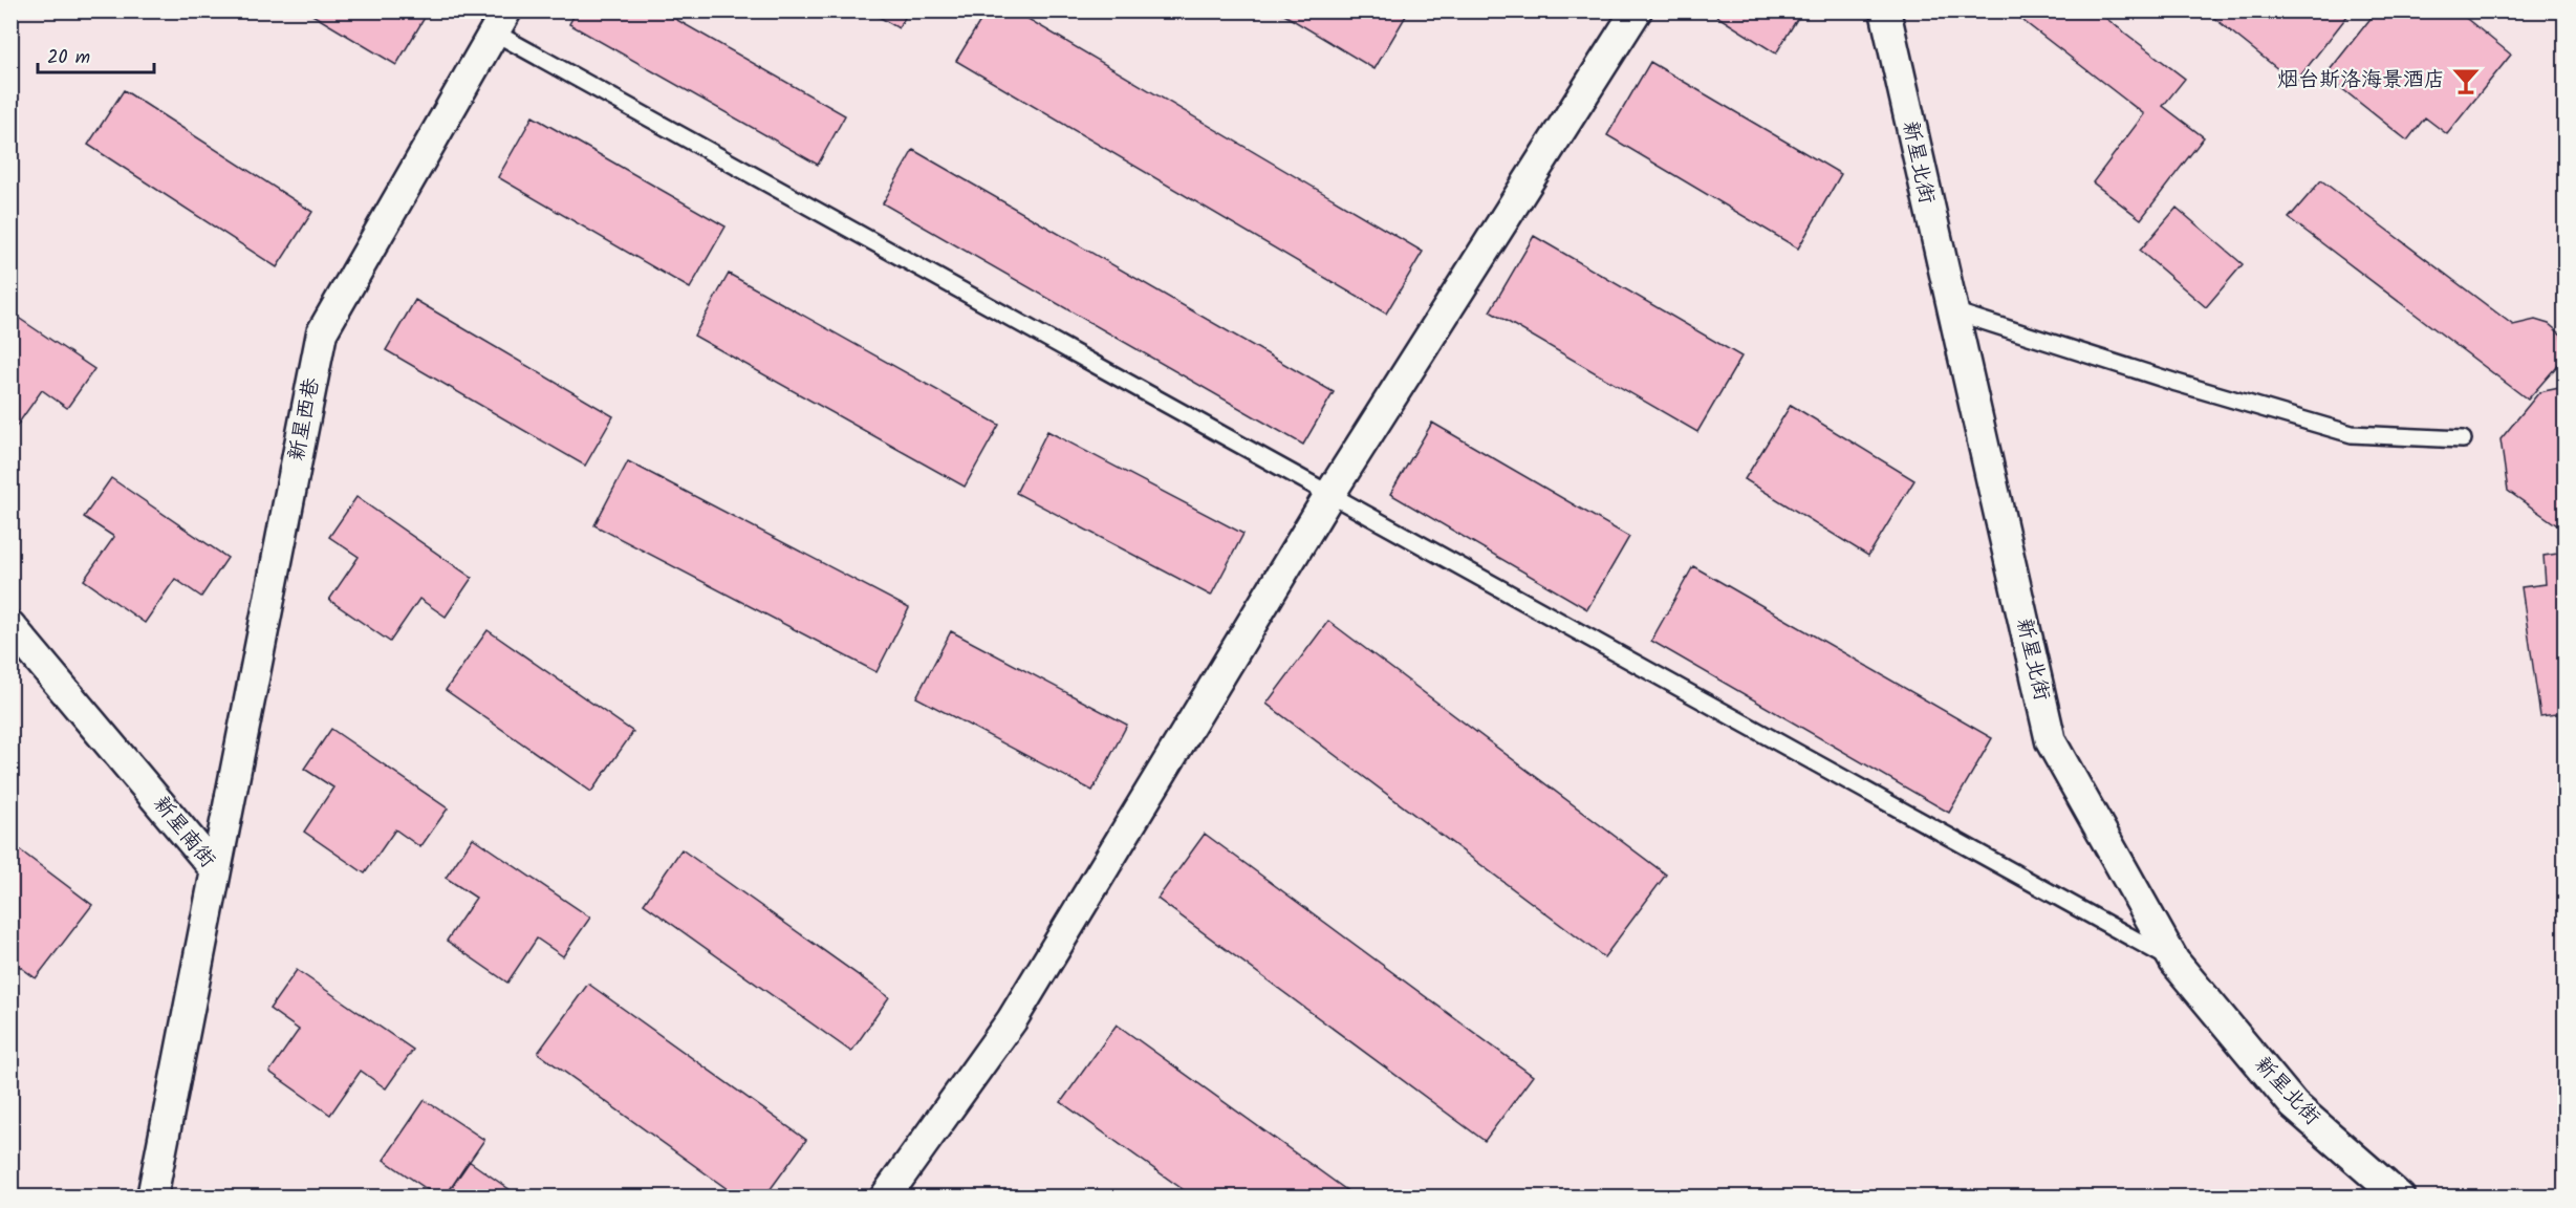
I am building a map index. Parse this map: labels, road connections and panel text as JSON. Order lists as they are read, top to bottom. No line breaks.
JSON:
{"streets":{"street":["新星北街","新星西巷","新星南街"]},"crossings":[["新星西巷","新星南街"]],"places":{"bar":["烟台斯洛海景酒店"]},"scale_bar":"20 m"}
